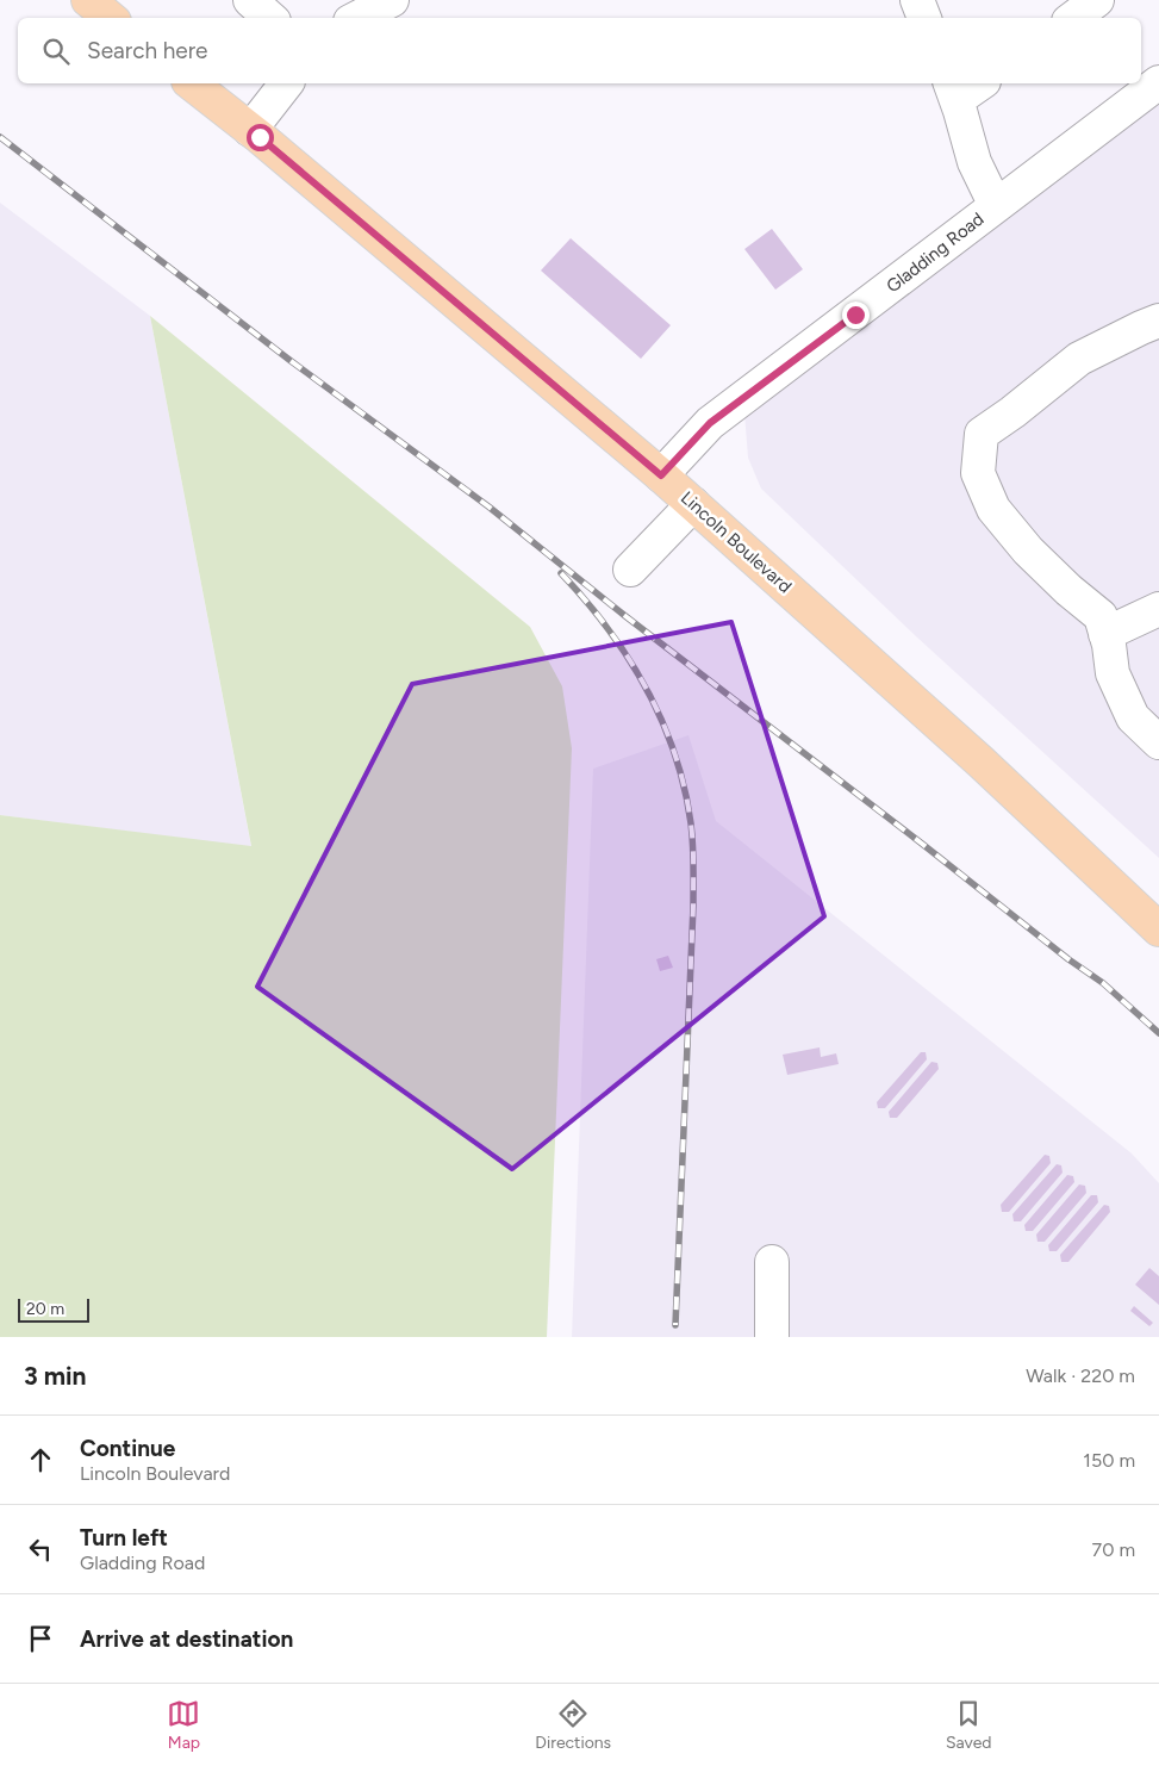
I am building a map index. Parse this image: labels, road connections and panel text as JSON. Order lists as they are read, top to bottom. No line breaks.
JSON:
{"streets":{"main road":["Lincoln Boulevard"],"street":["Gladding Road"]},"crossings":[["Gladding Road","Lincoln Boulevard"]],"scale_bar":"20 m","page":{"search":"Search here","scale":"20 m","heading":["3 min","Walk · 220 m"],"list":[["Continue","Lincoln Boulevard","150 m"],["Turn left","Gladding Road","70 m"],"Arrive at destination"],"nav":["Map","Directions","Saved"]}}
